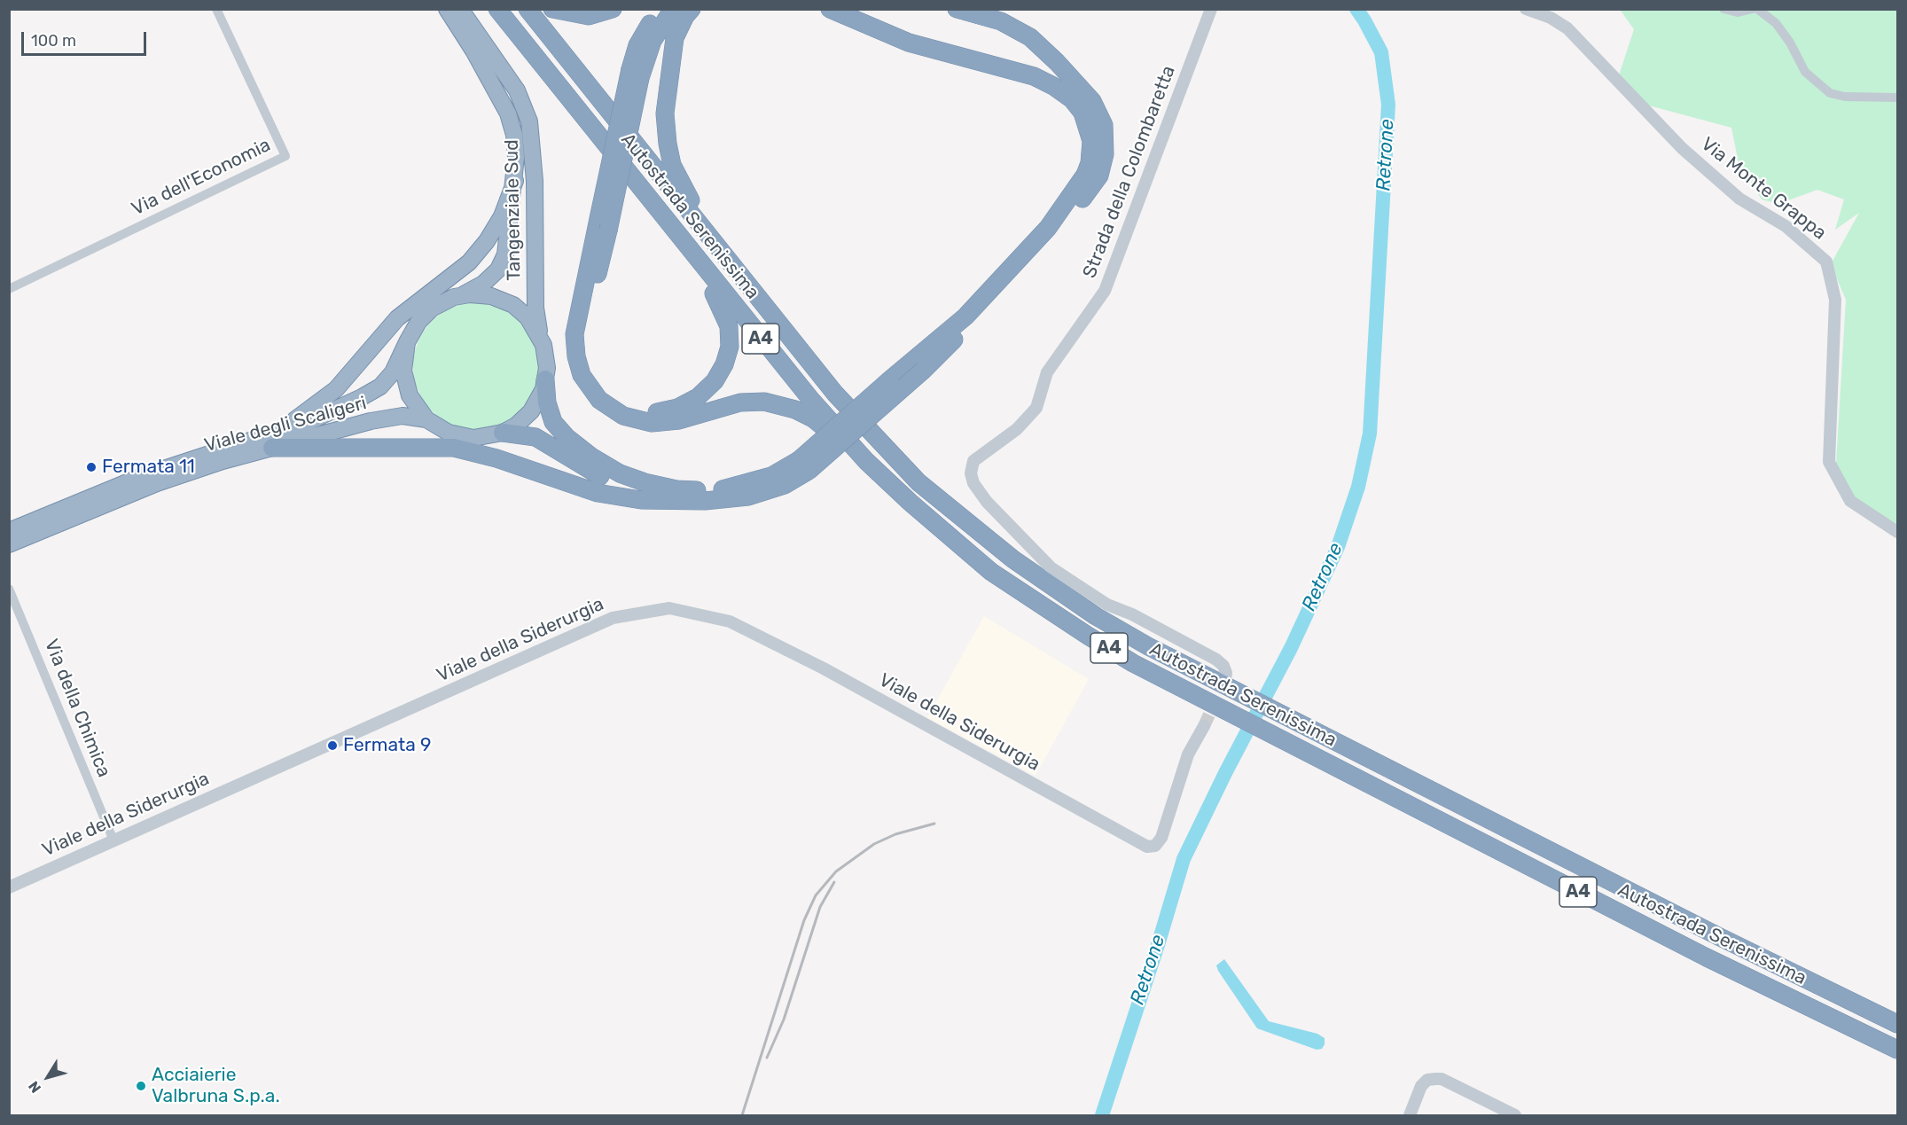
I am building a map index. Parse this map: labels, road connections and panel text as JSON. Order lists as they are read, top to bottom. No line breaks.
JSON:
{"streets":{"highway":["Tangenziale Sud","Autostrada Serenissima","A4","Viale degli Scaligeri"],"street":["Strada della Colombaretta","Via dell'Economia","Via Monte Grappa","Viale della Siderurgia","Via della Chimica"]},"crossings":[["Tangenziale Sud","Viale degli Scaligeri"],["Viale della Siderurgia","Via della Chimica"]],"water":["Retrone"],"places":["Fermata 11","Fermata 9","Acciaierie Valbruna S.p.a."],"scale_bar":"100 m","north":"bottom left"}
